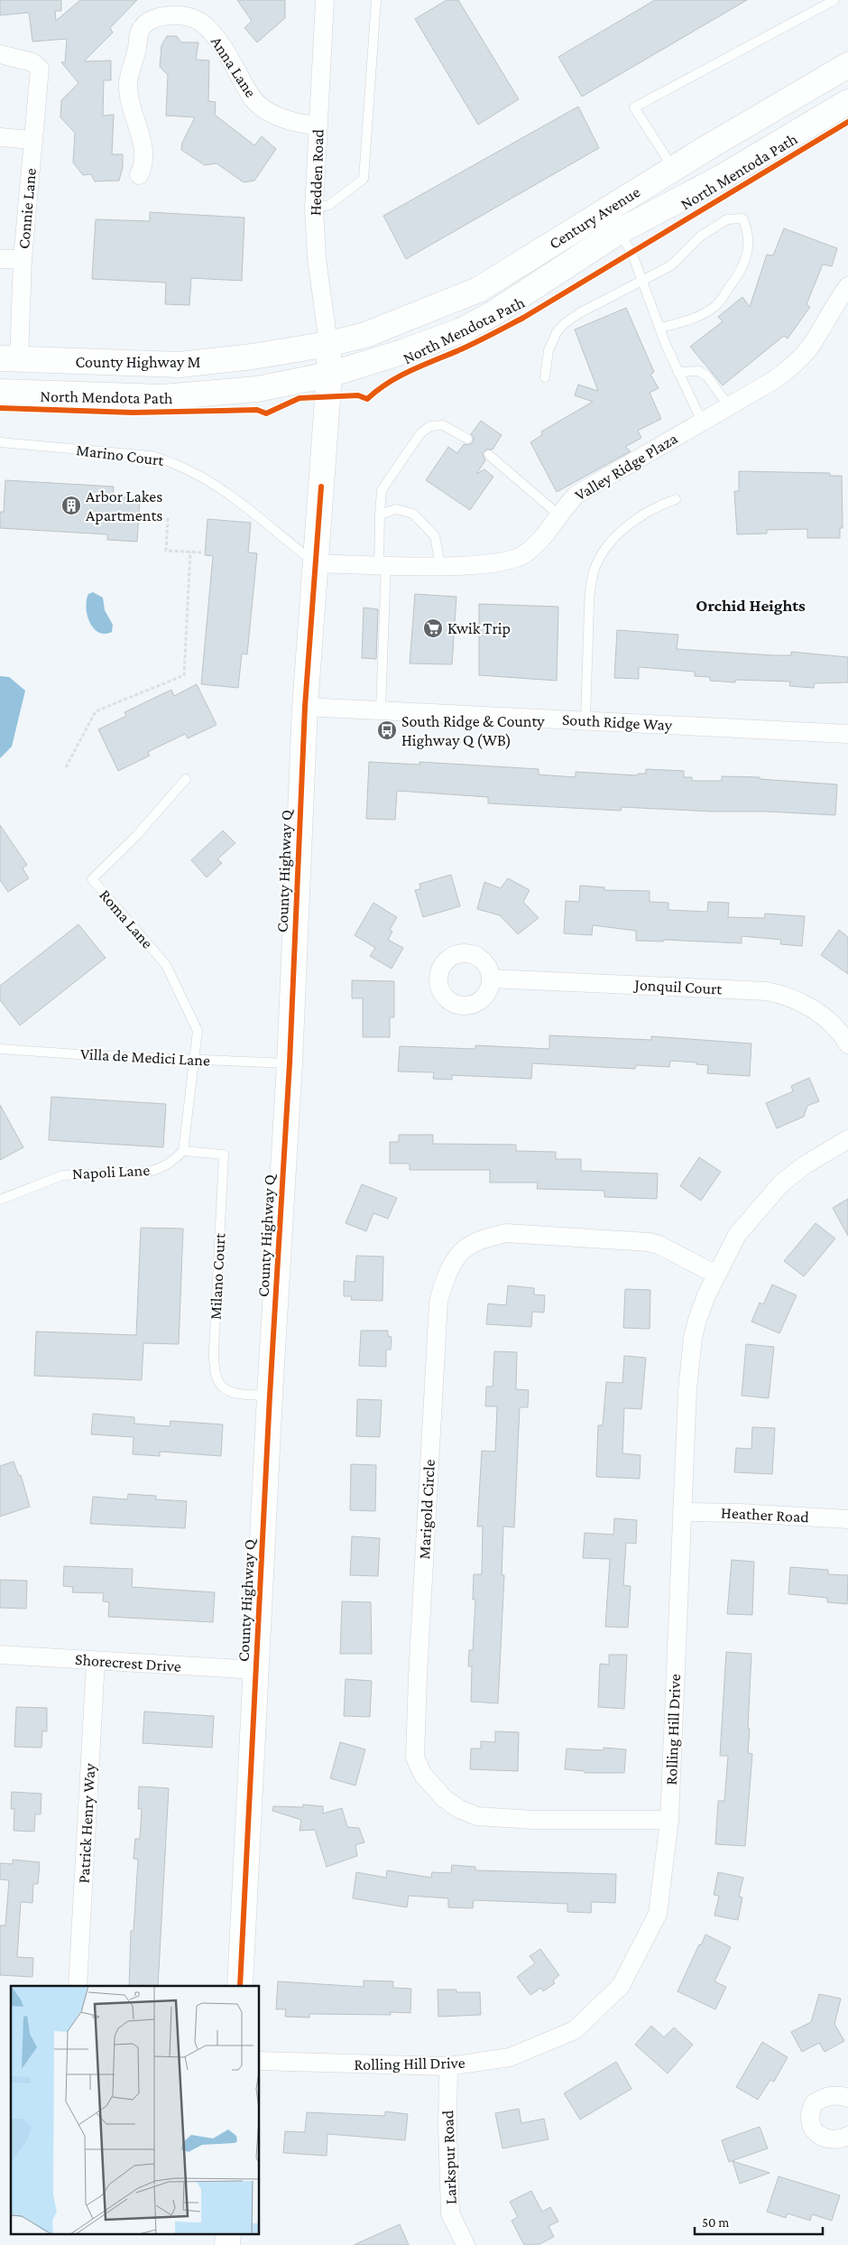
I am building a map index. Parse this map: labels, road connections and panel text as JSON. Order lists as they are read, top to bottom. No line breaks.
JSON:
{"streets":{"main road":["Century Avenue","County Highway M","County Highway Q"],"street":["Anna Lane","Hedden Road","Connie Lane","Valley Ridge Plaza","South Ridge Way","Jonquil Court","Marigold Circle","Heather Road","Shorecrest Drive","Rolling Hill Drive","Patrick Henry Way","Larkspur Road"],"lane":["Marino Court","Roma Lane","Villa de Medici Lane","Napoli Lane","Milano Court"],"cycle path":["North Mentoda Path"]},"crossings":[["Anna Lane","Hedden Road"],["Hedden Road","Century Avenue"],["Hedden Road","County Highway M"],["Hedden Road","County Highway Q"],["Connie Lane","County Highway M"],["Century Avenue","County Highway M"],["Century Avenue","County Highway Q"],["County Highway M","County Highway Q"],["Marino Court","Valley Ridge Plaza"],["Marino Court","County Highway Q"],["Valley Ridge Plaza","County Highway Q"],["South Ridge Way","County Highway Q"],["County Highway Q","Villa de Medici Lane"],["County Highway Q","Milano Court"],["County Highway Q","Shorecrest Drive"],["Roma Lane","Villa de Medici Lane"],["Napoli Lane","Milano Court"],["Marigold Circle","Rolling Hill Drive"],["Heather Road","Rolling Hill Drive"],["Shorecrest Drive","Patrick Henry Way"],["Rolling Hill Drive","Larkspur Road"]],"districts":["Orchid Heights"],"places":{"building":["Arbor Lakes Apartments"],"supermarket":["Kwik Trip"],"bus stop":["South Ridge & County Highway Q (WB)"]},"scale_bar":"50 m"}
